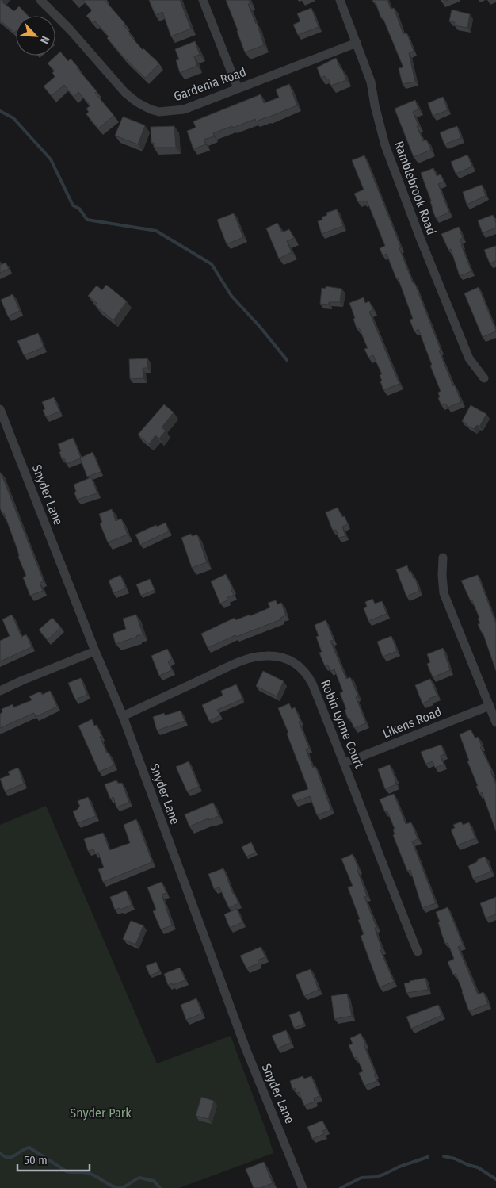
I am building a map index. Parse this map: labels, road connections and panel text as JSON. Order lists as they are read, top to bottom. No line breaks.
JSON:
{"streets":{"street":["Gardenia Road","Ramblebrook Road","Snyder Lane","Likens Road","Robin Lynne Court"]},"crossings":[["Gardenia Road","Ramblebrook Road"],["Snyder Lane","Robin Lynne Court"],["Likens Road","Robin Lynne Court"]],"parks":["Snyder Park"],"scale_bar":"50 m","north":"bottom right"}
